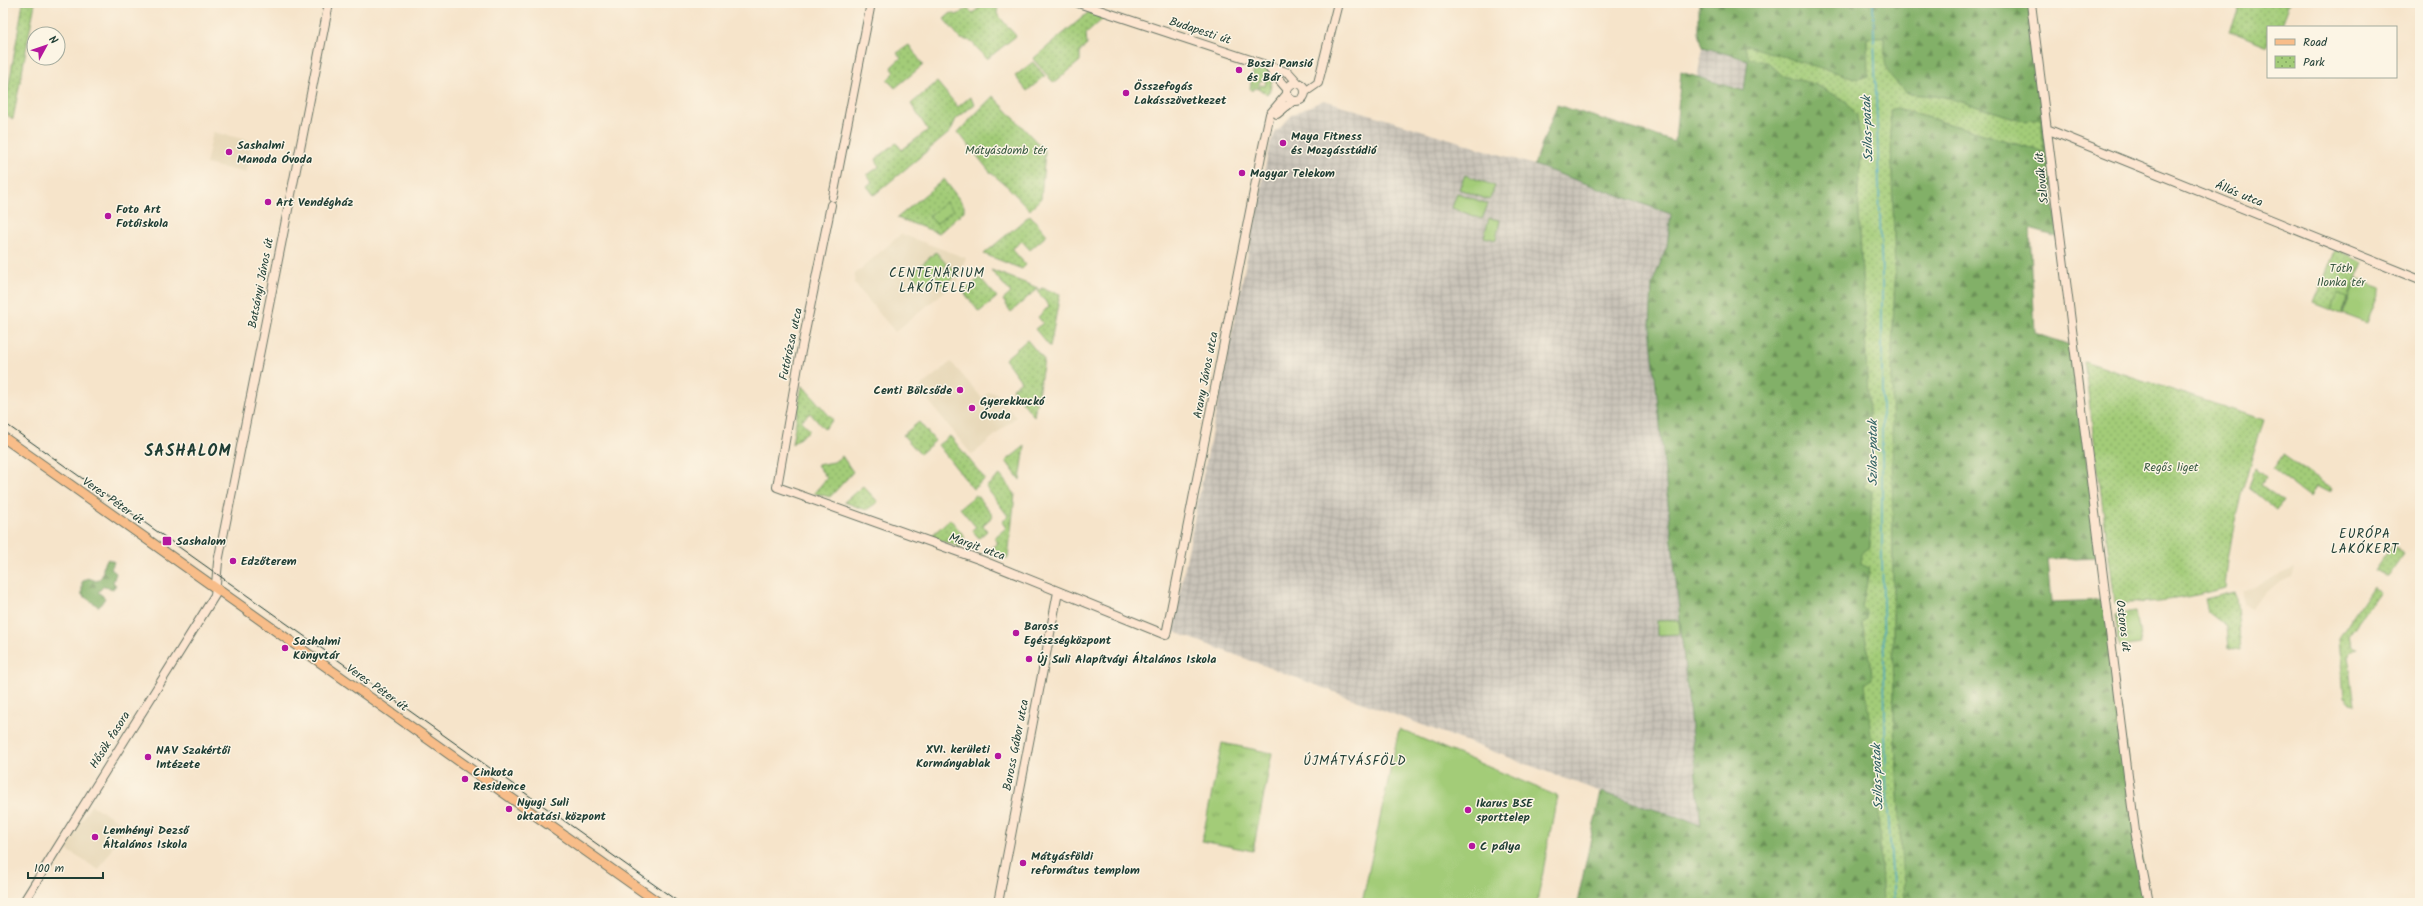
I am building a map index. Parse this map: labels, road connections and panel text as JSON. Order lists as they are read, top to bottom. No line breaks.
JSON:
{"streets":{"main road":["Veres Péter út"],"street":["Budapesti út","Szlovák út","Állás utca","Batsányi János út","Futórózsa utca","Arany János utca","Margit utca","Ostoros út","Hősök fasora","Baross Gábor utca"]},"crossings":[["Szlovák út","Állás utca"],["Szlovák út","Ostoros út"],["Batsányi János út","Veres Péter út"],["Batsányi János út","Hősök fasora"],["Futórózsa utca","Margit utca"],["Arany János utca","Margit utca"],["Veres Péter út","Hősök fasora"],["Margit utca","Baross Gábor utca"]],"districts":["CENTENÁRIUM LAKÓTELEP","SASHALOM","EURÓPA LAKÓKERT","ÚJMÁTYÁSFÖLD"],"water":["Szilas-patak"],"parks":["Mátyásdomb tér","Tóth Ilonka tér","Regős liget"],"places":{"other":["Boszi Pansió és Bár","Összefogás Lakásszövetkezet","Maya Fitness és Mozgásstúdió","Sashalmi Manoda Óvoda","Magyar Telekom","Art Vendégház","Foto Art Fotóiskola","Centi Bölcsőde","Gyerekkuckó Óvoda","Edzőterem","Baross Egészségközpont","Sashalmi Könyvtár","Új Suli Alapítváyi Általános Iskola","XVI. kerületi Kormányablak","NAV Szakértői Intézete","Cinkota Residence","Nyugi Suli oktatási központ","Ikarus BSE sporttelep","Lemhényi Dezső Általános Iskola","C pálya","Mátyásföldi református templom"],"transit":["Sashalom"]},"legend":["Road","Park"],"scale_bar":"100 m","north":"top right"}
